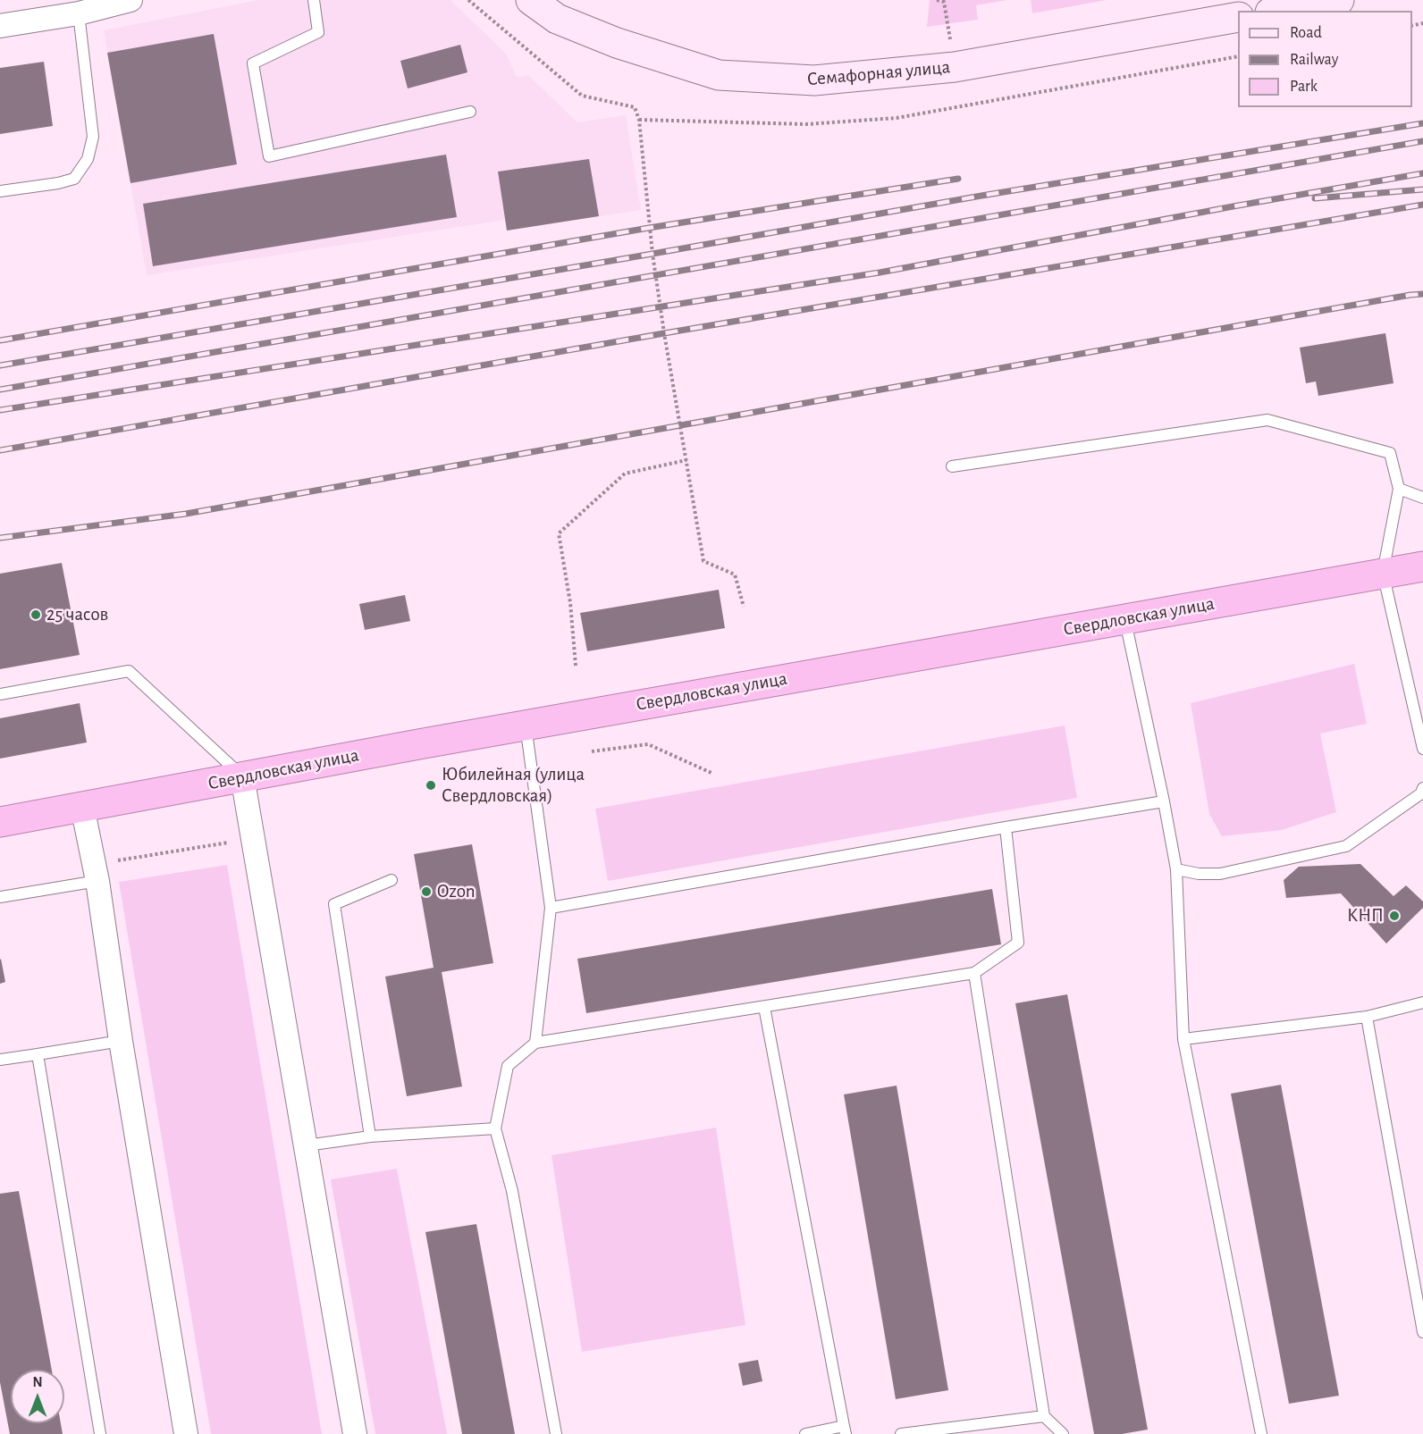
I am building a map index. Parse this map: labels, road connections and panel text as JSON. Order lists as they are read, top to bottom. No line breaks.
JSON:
{"streets":{"highway":["Свердловская улица"],"main road":["Семафорная улица"]},"places":["25 часов","Юбилейная (улица Свердловская)","Ozon","КНП"],"legend":["Road","Railway","Park"],"north":"top"}
